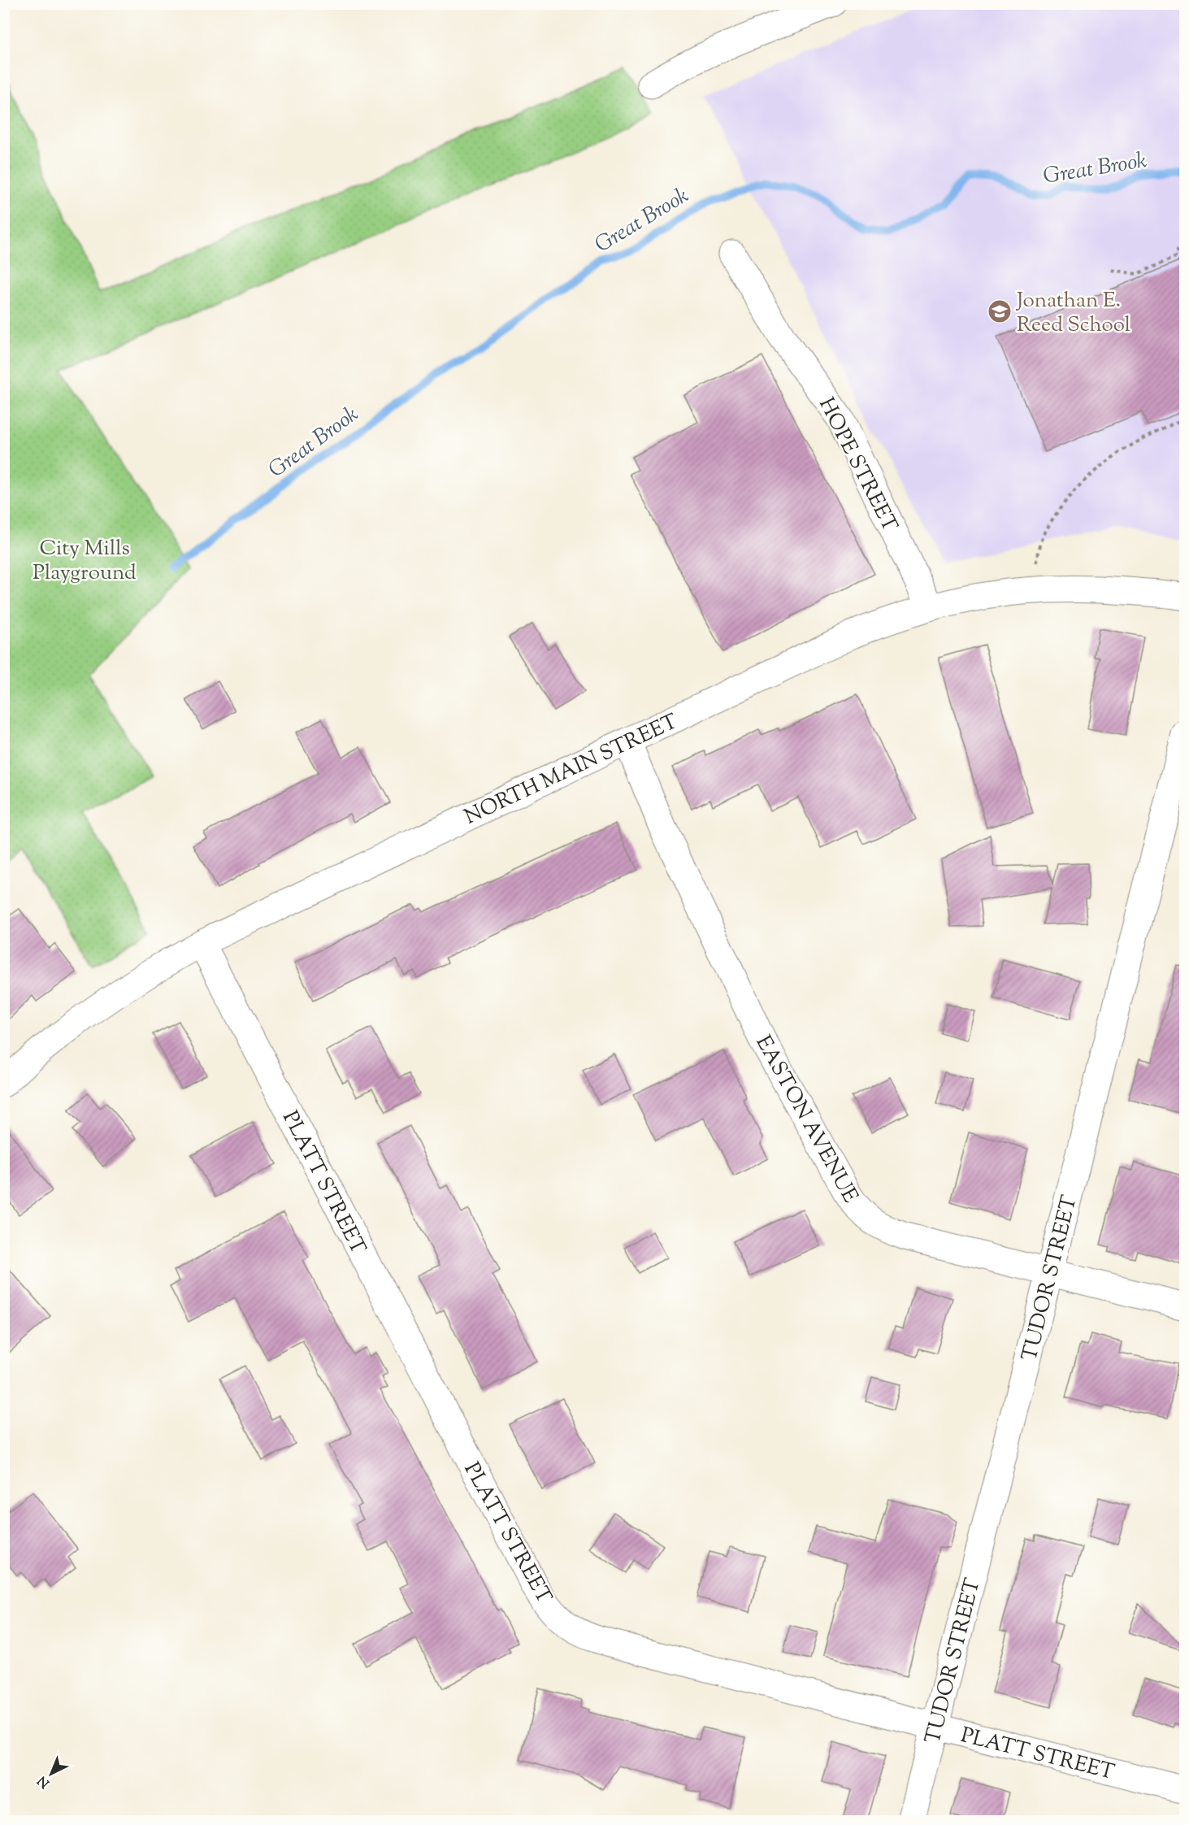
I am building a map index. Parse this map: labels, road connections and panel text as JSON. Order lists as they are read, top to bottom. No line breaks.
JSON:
{"streets":{"street":["HOPE STREET","NORTH MAIN STREET","EASTON AVENUE","PLATT STREET","TUDOR STREET"]},"crossings":[["HOPE STREET","NORTH MAIN STREET"],["NORTH MAIN STREET","EASTON AVENUE"],["NORTH MAIN STREET","PLATT STREET"],["EASTON AVENUE","TUDOR STREET"],["PLATT STREET","TUDOR STREET"]],"water":["Great Brook"],"parks":["City Mills Playground"],"places":{"school or university":["Jonathan E. Reed School"]},"north":"bottom left"}
